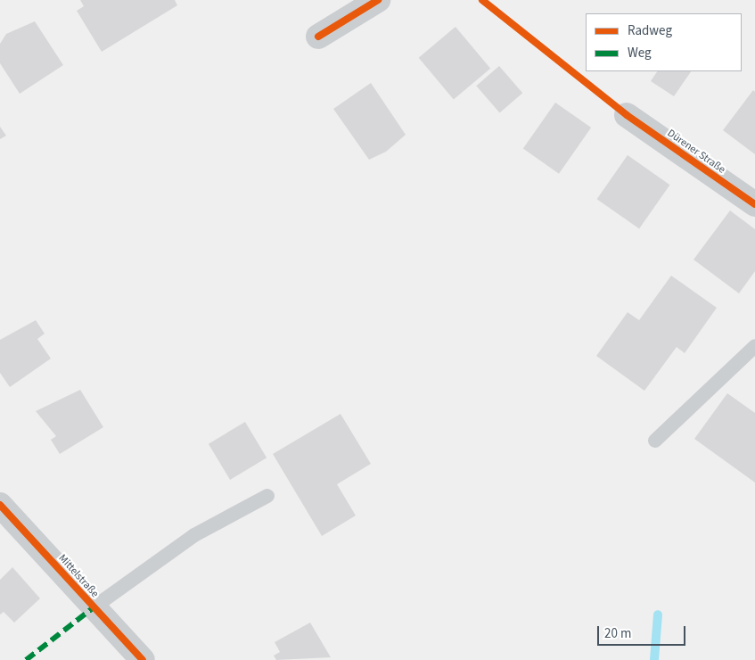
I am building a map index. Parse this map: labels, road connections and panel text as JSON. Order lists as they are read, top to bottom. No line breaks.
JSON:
{"streets":{"street":["Dürener Straße","Mittelstraße"]},"legend":["Radweg","Weg"],"scale_bar":"20 m"}
